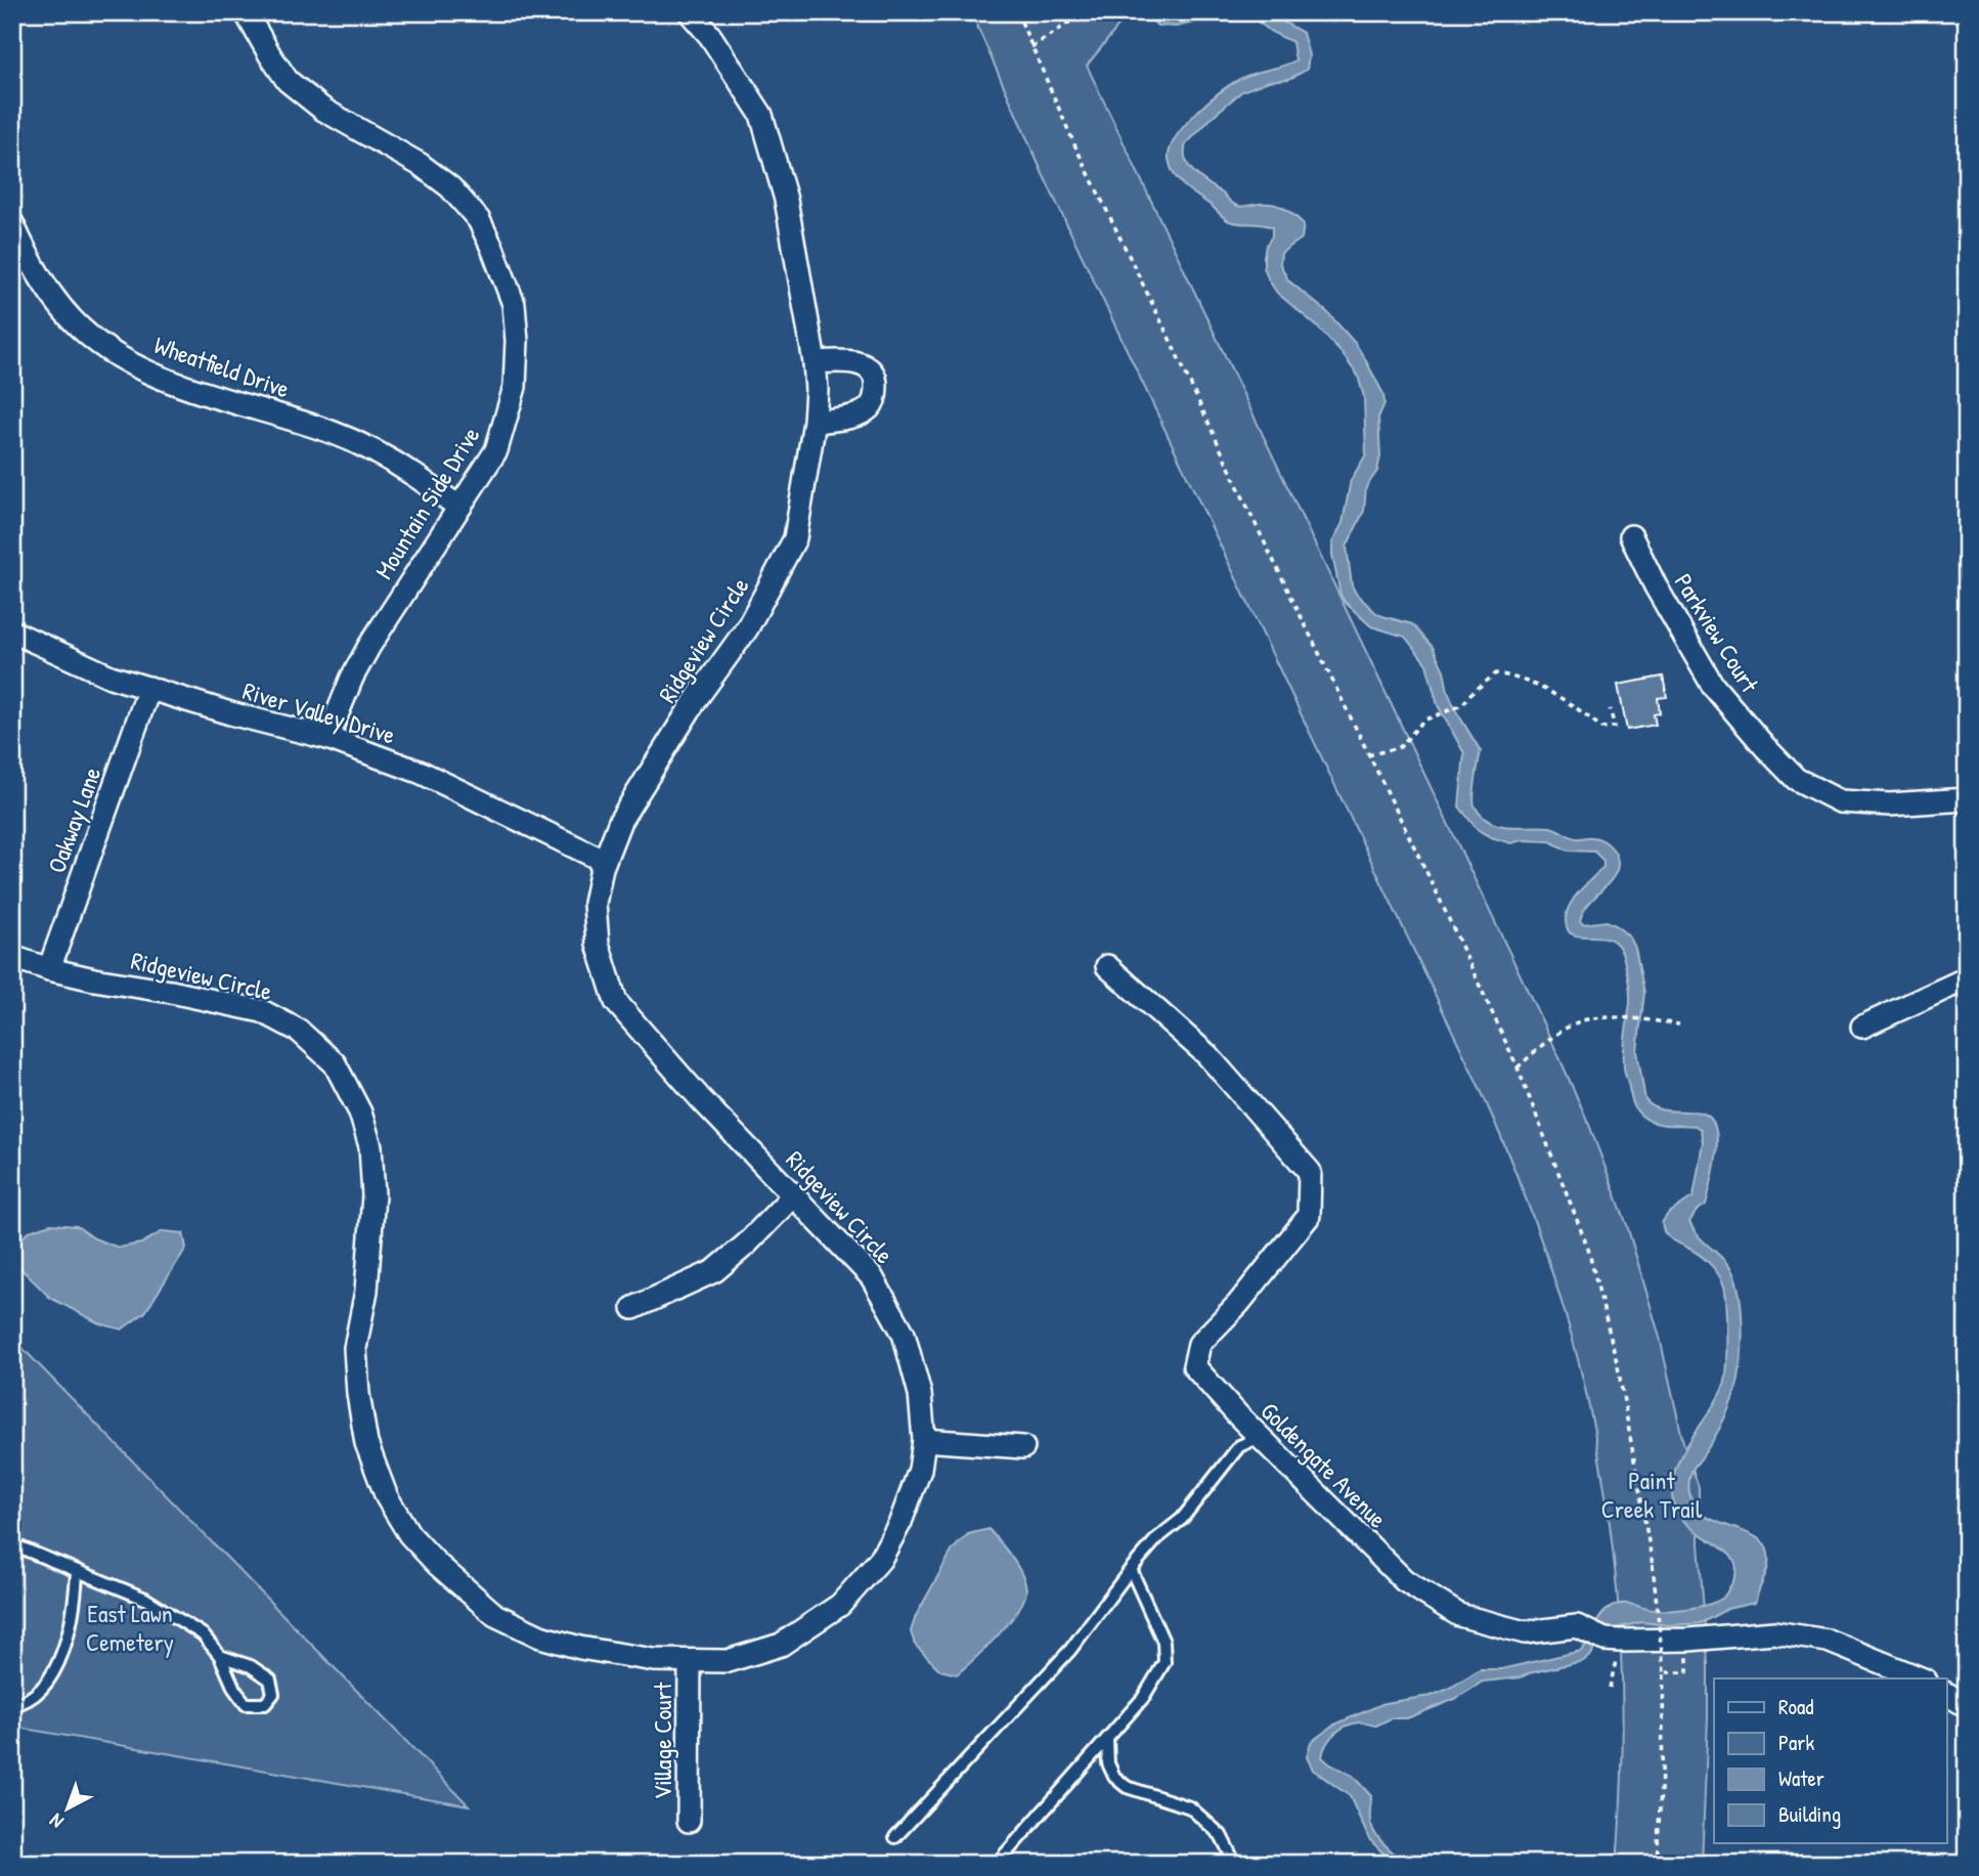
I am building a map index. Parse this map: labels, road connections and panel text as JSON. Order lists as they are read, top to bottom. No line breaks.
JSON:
{"streets":{"street":["Wheatfield Drive","Mountain Side Drive","Parkview Court","Ridgeview Circle","River Valley Drive","Oakway Lane","Goldengate Avenue","Village Court"]},"crossings":[["Wheatfield Drive","Mountain Side Drive"],["Mountain Side Drive","River Valley Drive"],["Ridgeview Circle","River Valley Drive"],["Ridgeview Circle","Oakway Lane"],["Ridgeview Circle","Village Court"],["River Valley Drive","Oakway Lane"]],"parks":["Paint Creek Trail","East Lawn Cemetery"],"legend":["Road","Park","Water","Building"],"north":"bottom left"}
